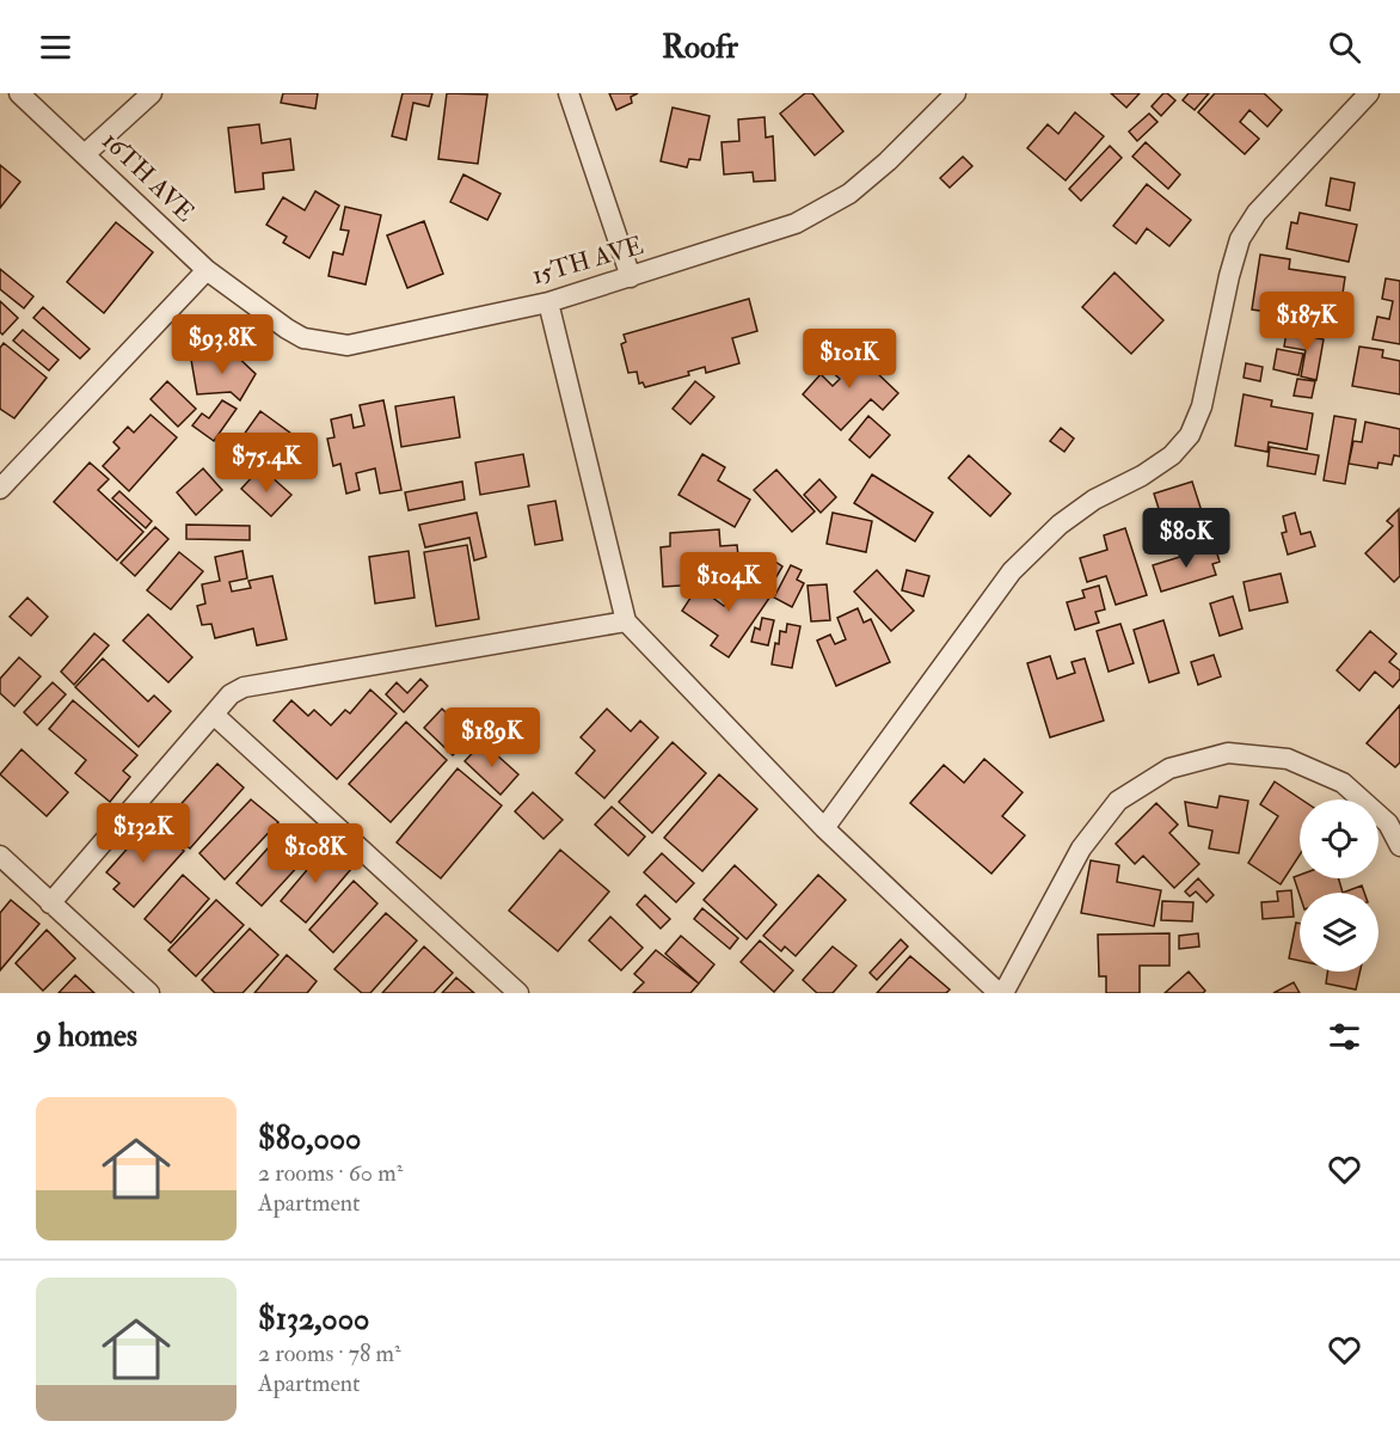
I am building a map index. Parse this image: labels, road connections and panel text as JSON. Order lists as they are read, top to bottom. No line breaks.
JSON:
{"streets":{"street":["16TH AVE","15TH AVE"]},"crossings":[["16TH AVE","15TH AVE"]],"page":{"header":"Roofr","price":["$187K","$93.8K","$101K","$75.4K","$80K","$104K","$189K","$132K","$108K"],"heading":"9 homes","list":[{"name":"$80,000","note":"2 rooms · 60 m² · Apartment"},{"name":"$132,000","note":"2 rooms · 78 m² · Apartment"}]}}
